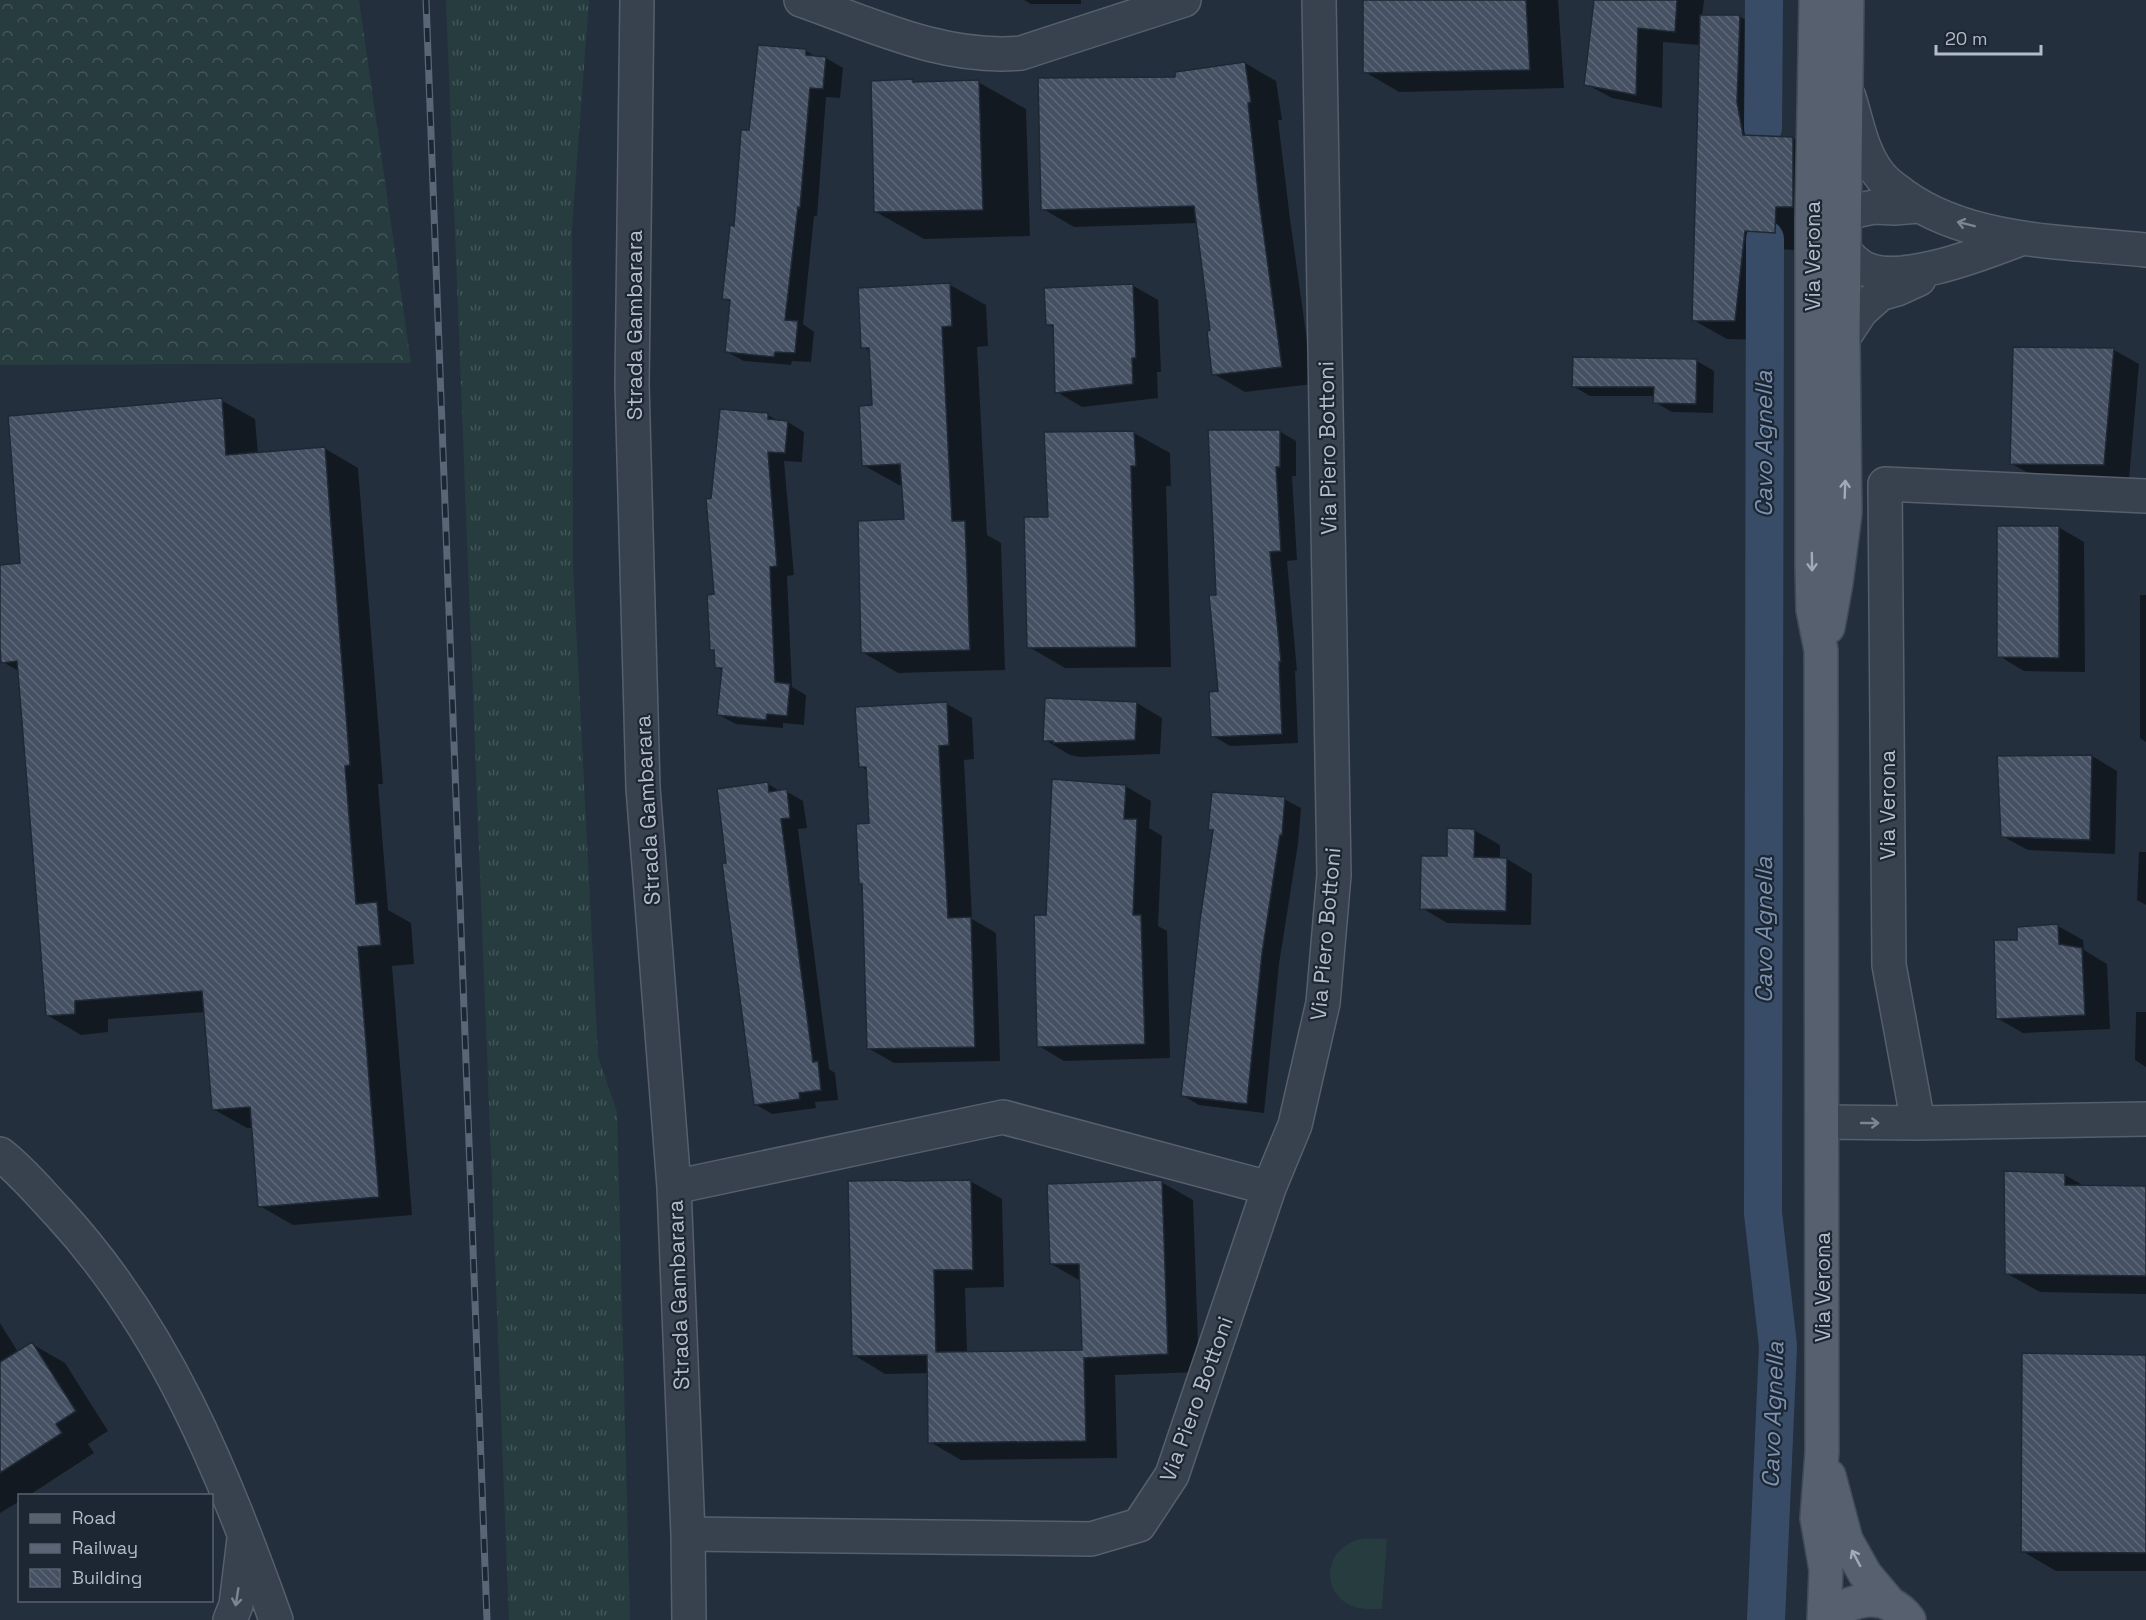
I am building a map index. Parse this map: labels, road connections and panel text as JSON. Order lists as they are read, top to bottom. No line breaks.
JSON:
{"streets":{"main road":["Via Verona"],"street":["Strada Gambarara","Via Piero Bottoni"]},"crossings":[["Strada Gambarara","Via Piero Bottoni"]],"water":["Cavo Agnella"],"legend":["Road","Railway","Building"],"scale_bar":"20 m"}
